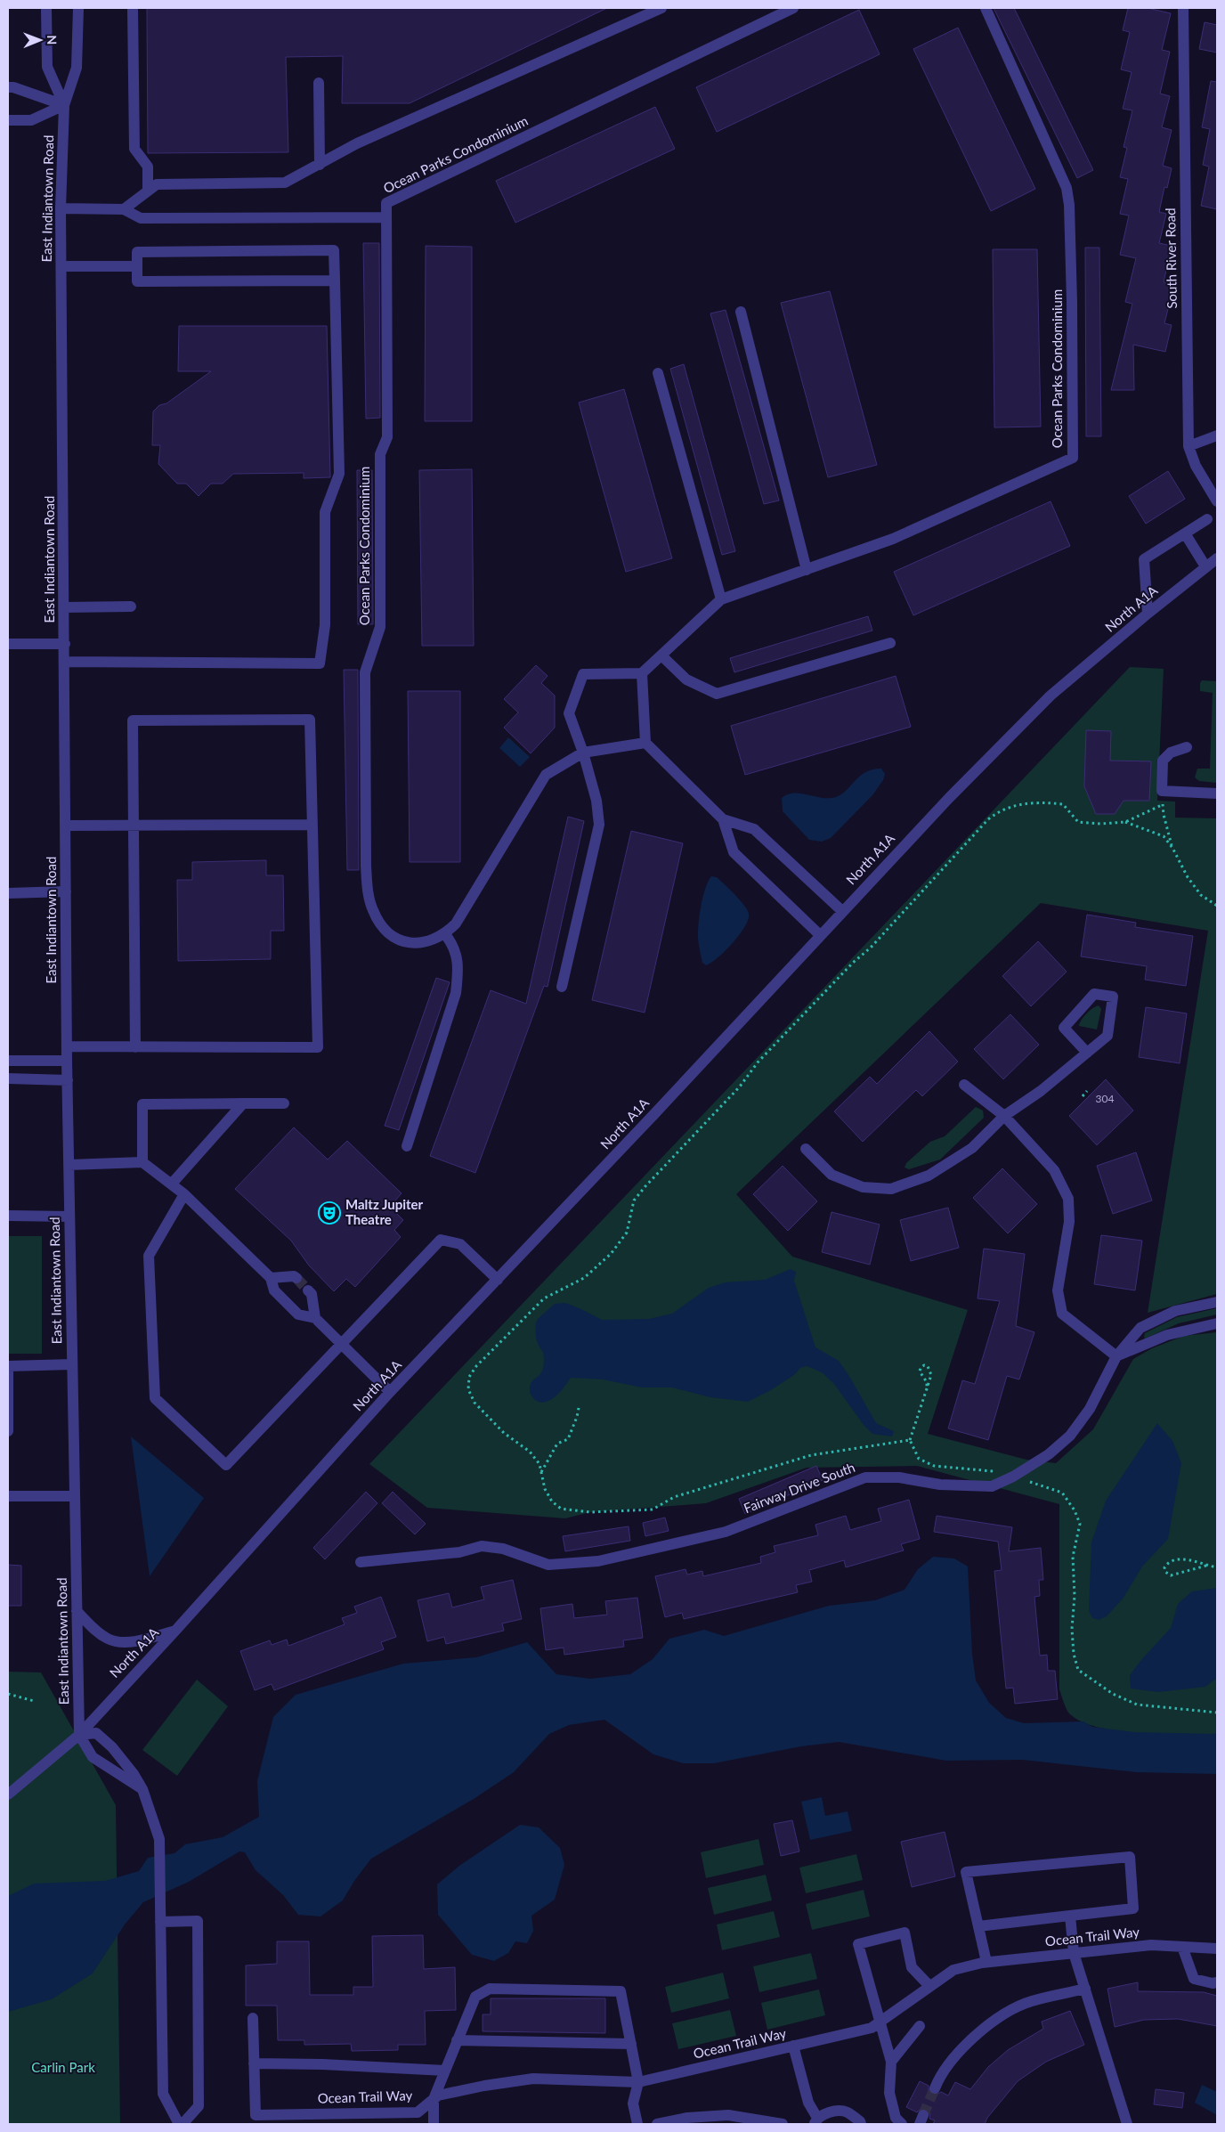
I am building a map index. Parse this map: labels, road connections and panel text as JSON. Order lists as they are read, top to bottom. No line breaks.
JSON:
{"streets":{"street":["Ocean Parks Condominium","East Indiantown Road","South River Road","North A1A","Fairway Drive South","Ocean Trail Way"]},"crossings":[["East Indiantown Road","North A1A"]],"parks":["Carlin Park"],"places":{"theatre":["Maltz Jupiter Theatre"]},"house_numbers":["304"],"north":"right"}
